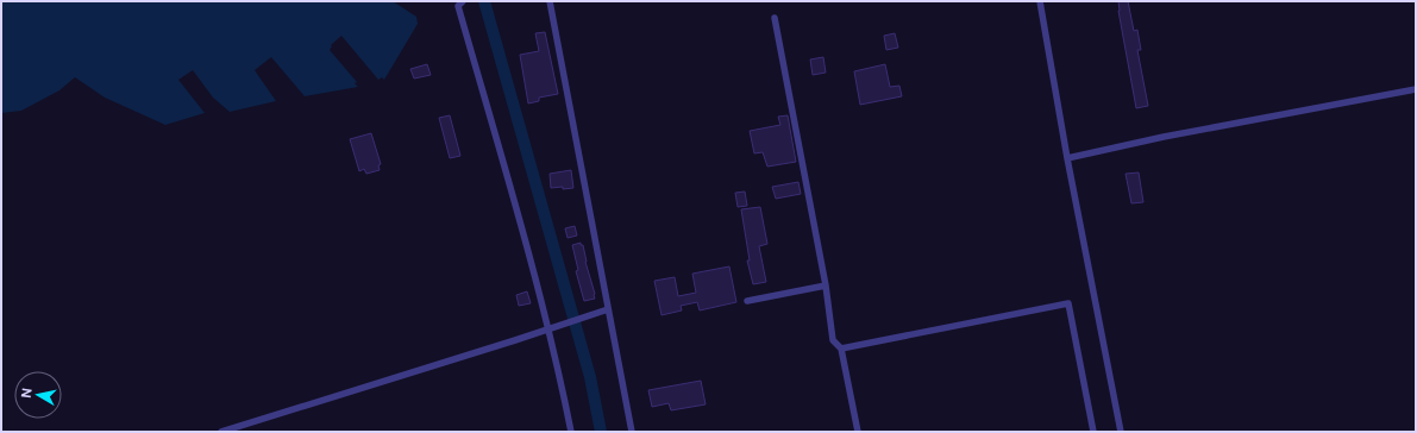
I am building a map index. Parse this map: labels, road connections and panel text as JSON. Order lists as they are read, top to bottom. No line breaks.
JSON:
{"north":"left"}
